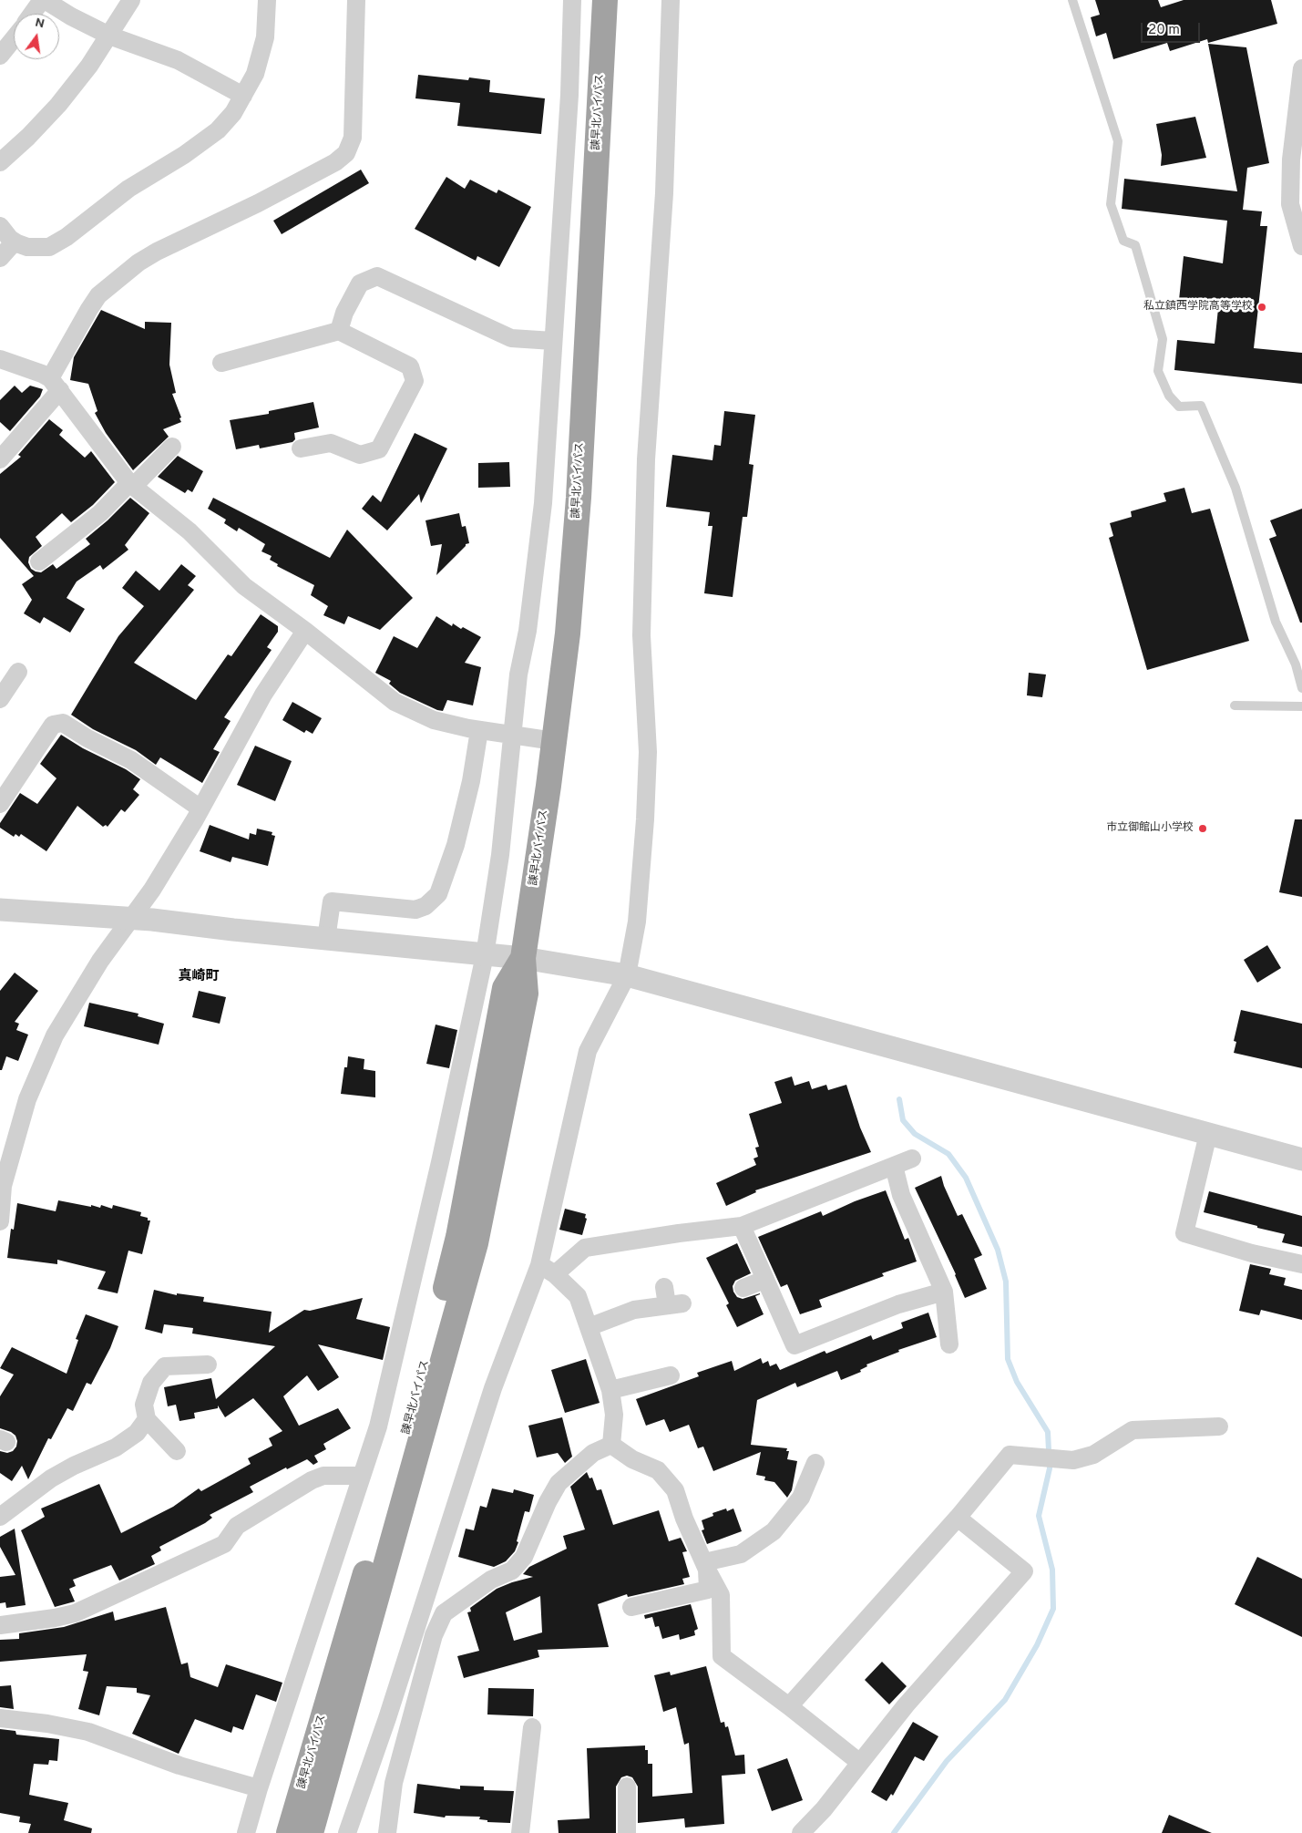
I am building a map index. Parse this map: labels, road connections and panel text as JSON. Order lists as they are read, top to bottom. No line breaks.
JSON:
{"streets":{"highway":["諫早北バイパス"]},"districts":["真崎町"],"places":["私立鎮西学院高等学校","市立御館山小学校"],"scale_bar":"20 m","north":"top"}
